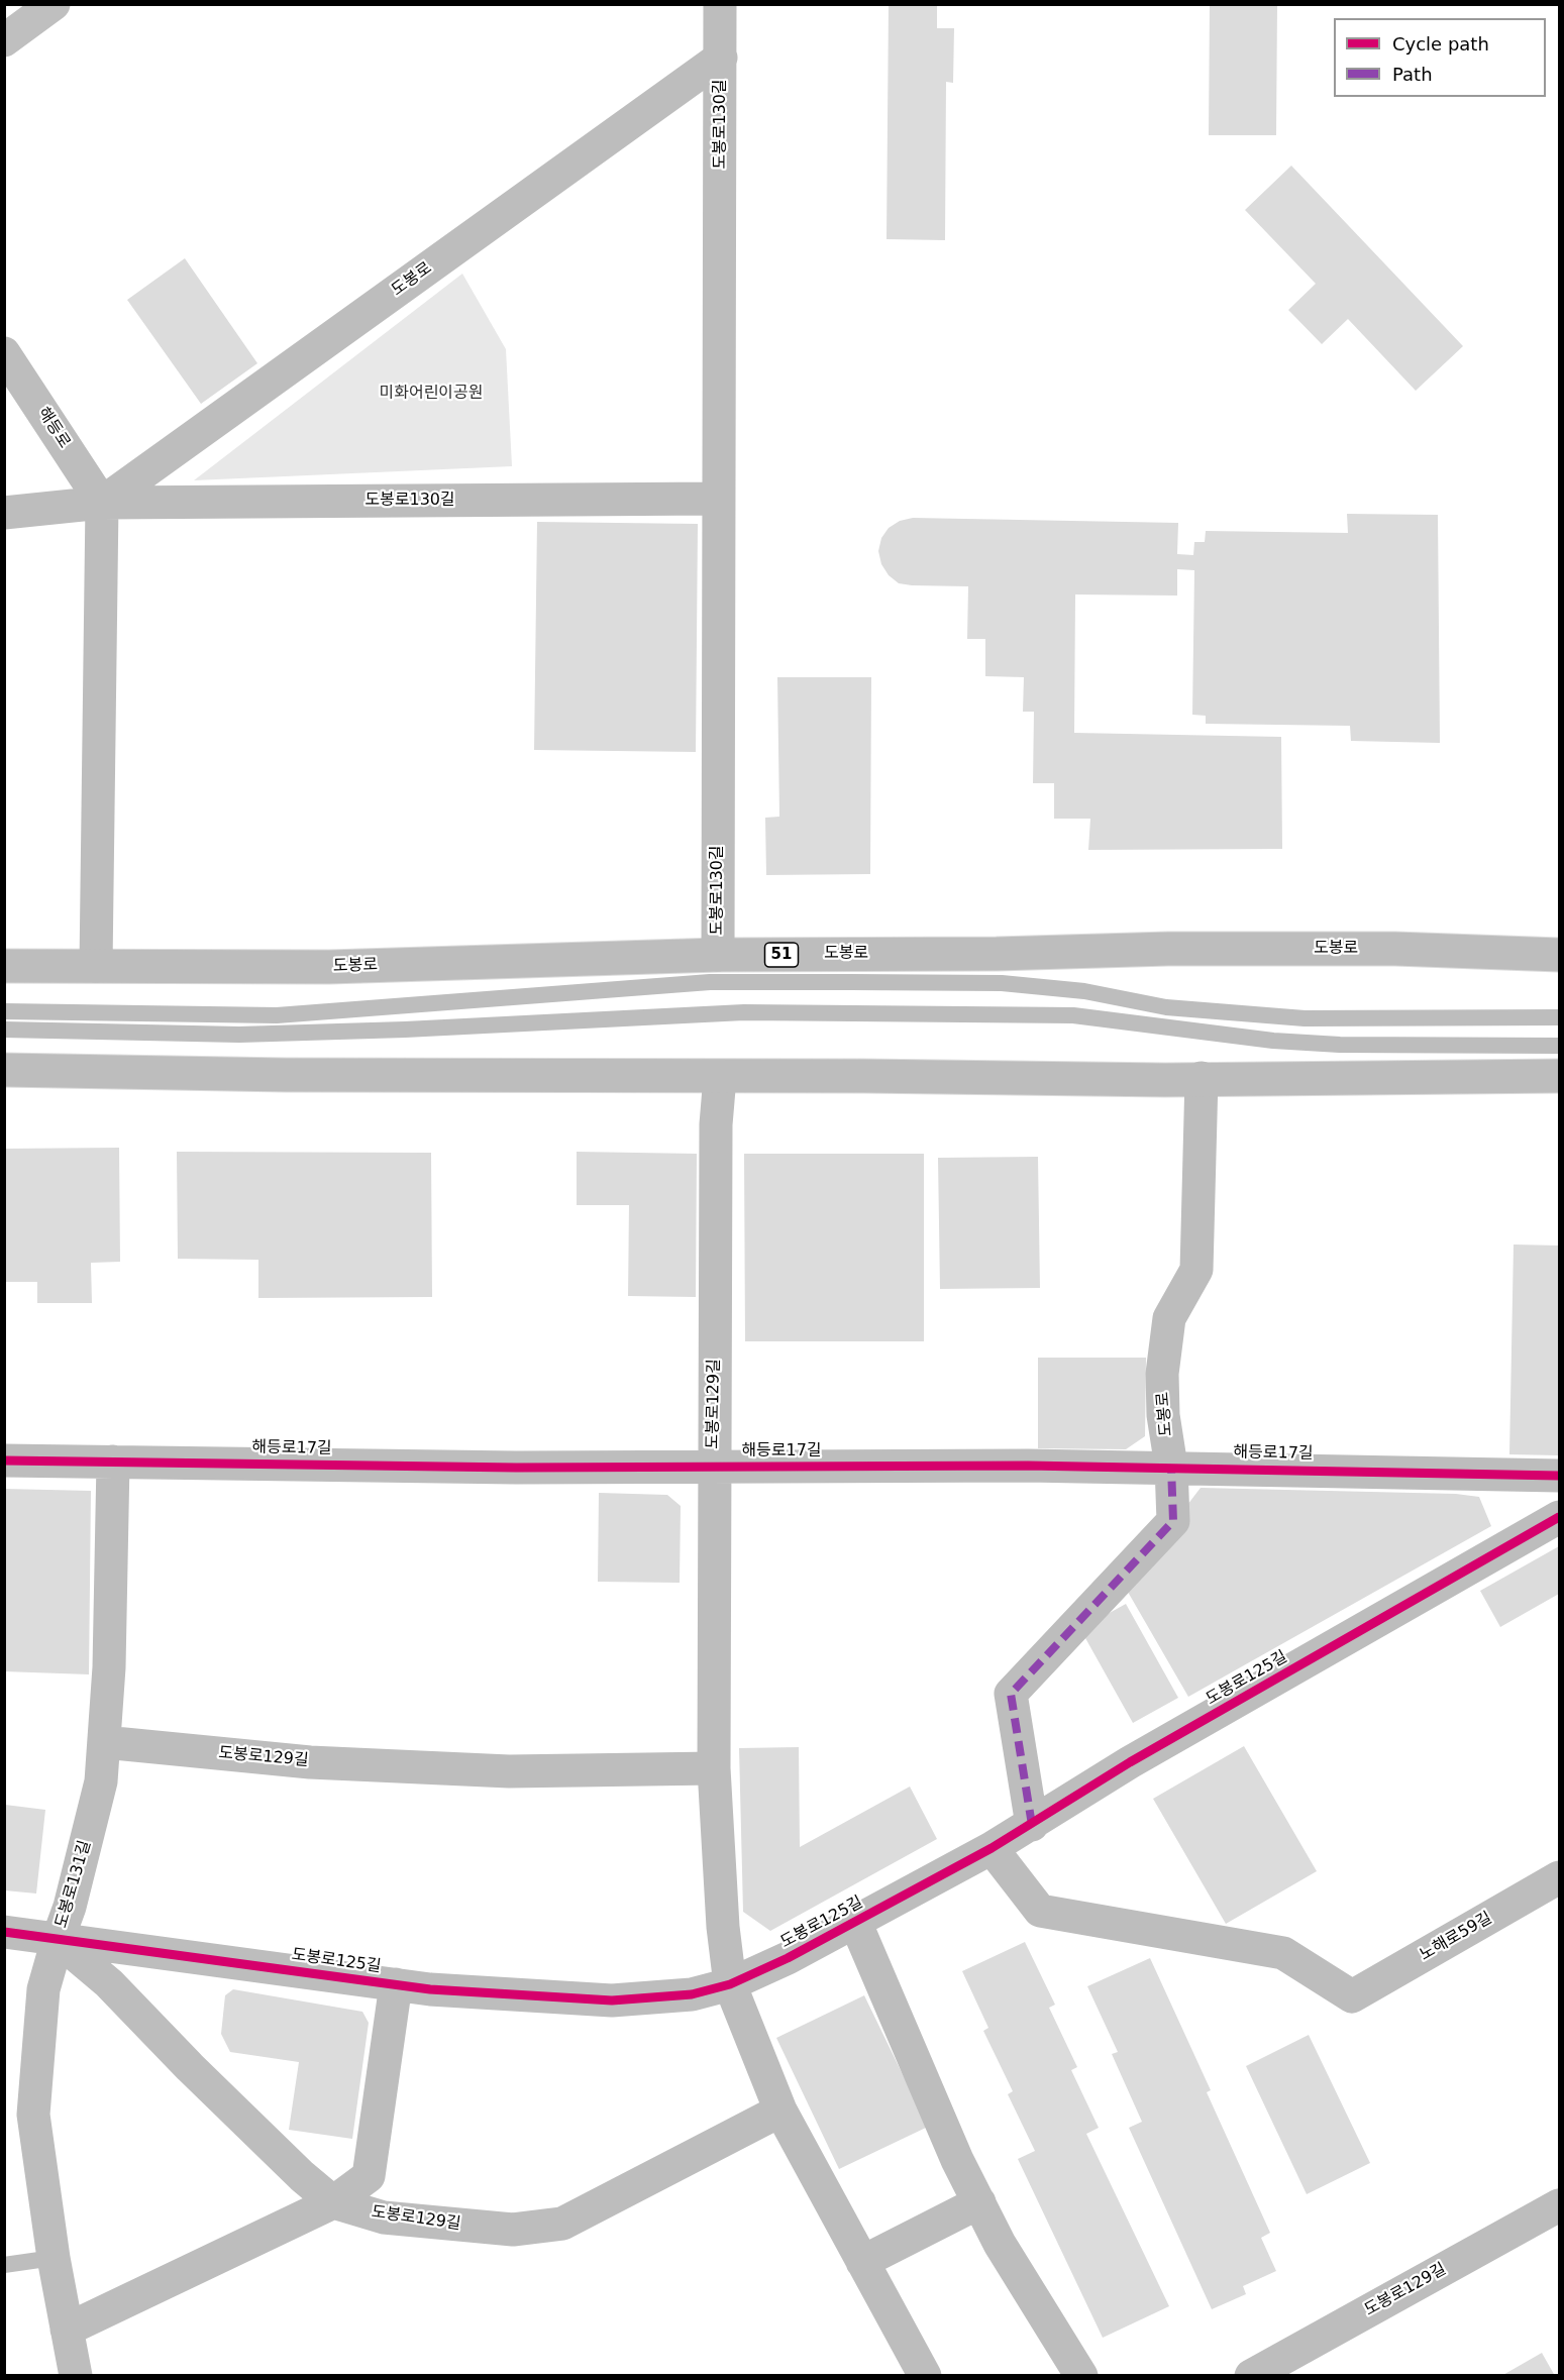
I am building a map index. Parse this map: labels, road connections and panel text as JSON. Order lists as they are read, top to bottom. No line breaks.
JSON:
{"streets":{"street":["도봉로130길","도봉로","해등로","51","도봉로129길","해등로17길","도봉로125길","도봉로131길","노해로59길"]},"crossings":[["도봉로130길","도봉로"],["도봉로130길","해등로"],["도봉로","해등로"],["도봉로","해등로17길"],["도봉로129길","해등로17길"],["도봉로129길","도봉로125길"],["도봉로129길","도봉로131길"],["해등로17길","도봉로131길"],["도봉로125길","도봉로131길"],["도봉로125길","노해로59길"]],"parks":["미화어린이공원"],"legend":["Cycle path","Path"]}
